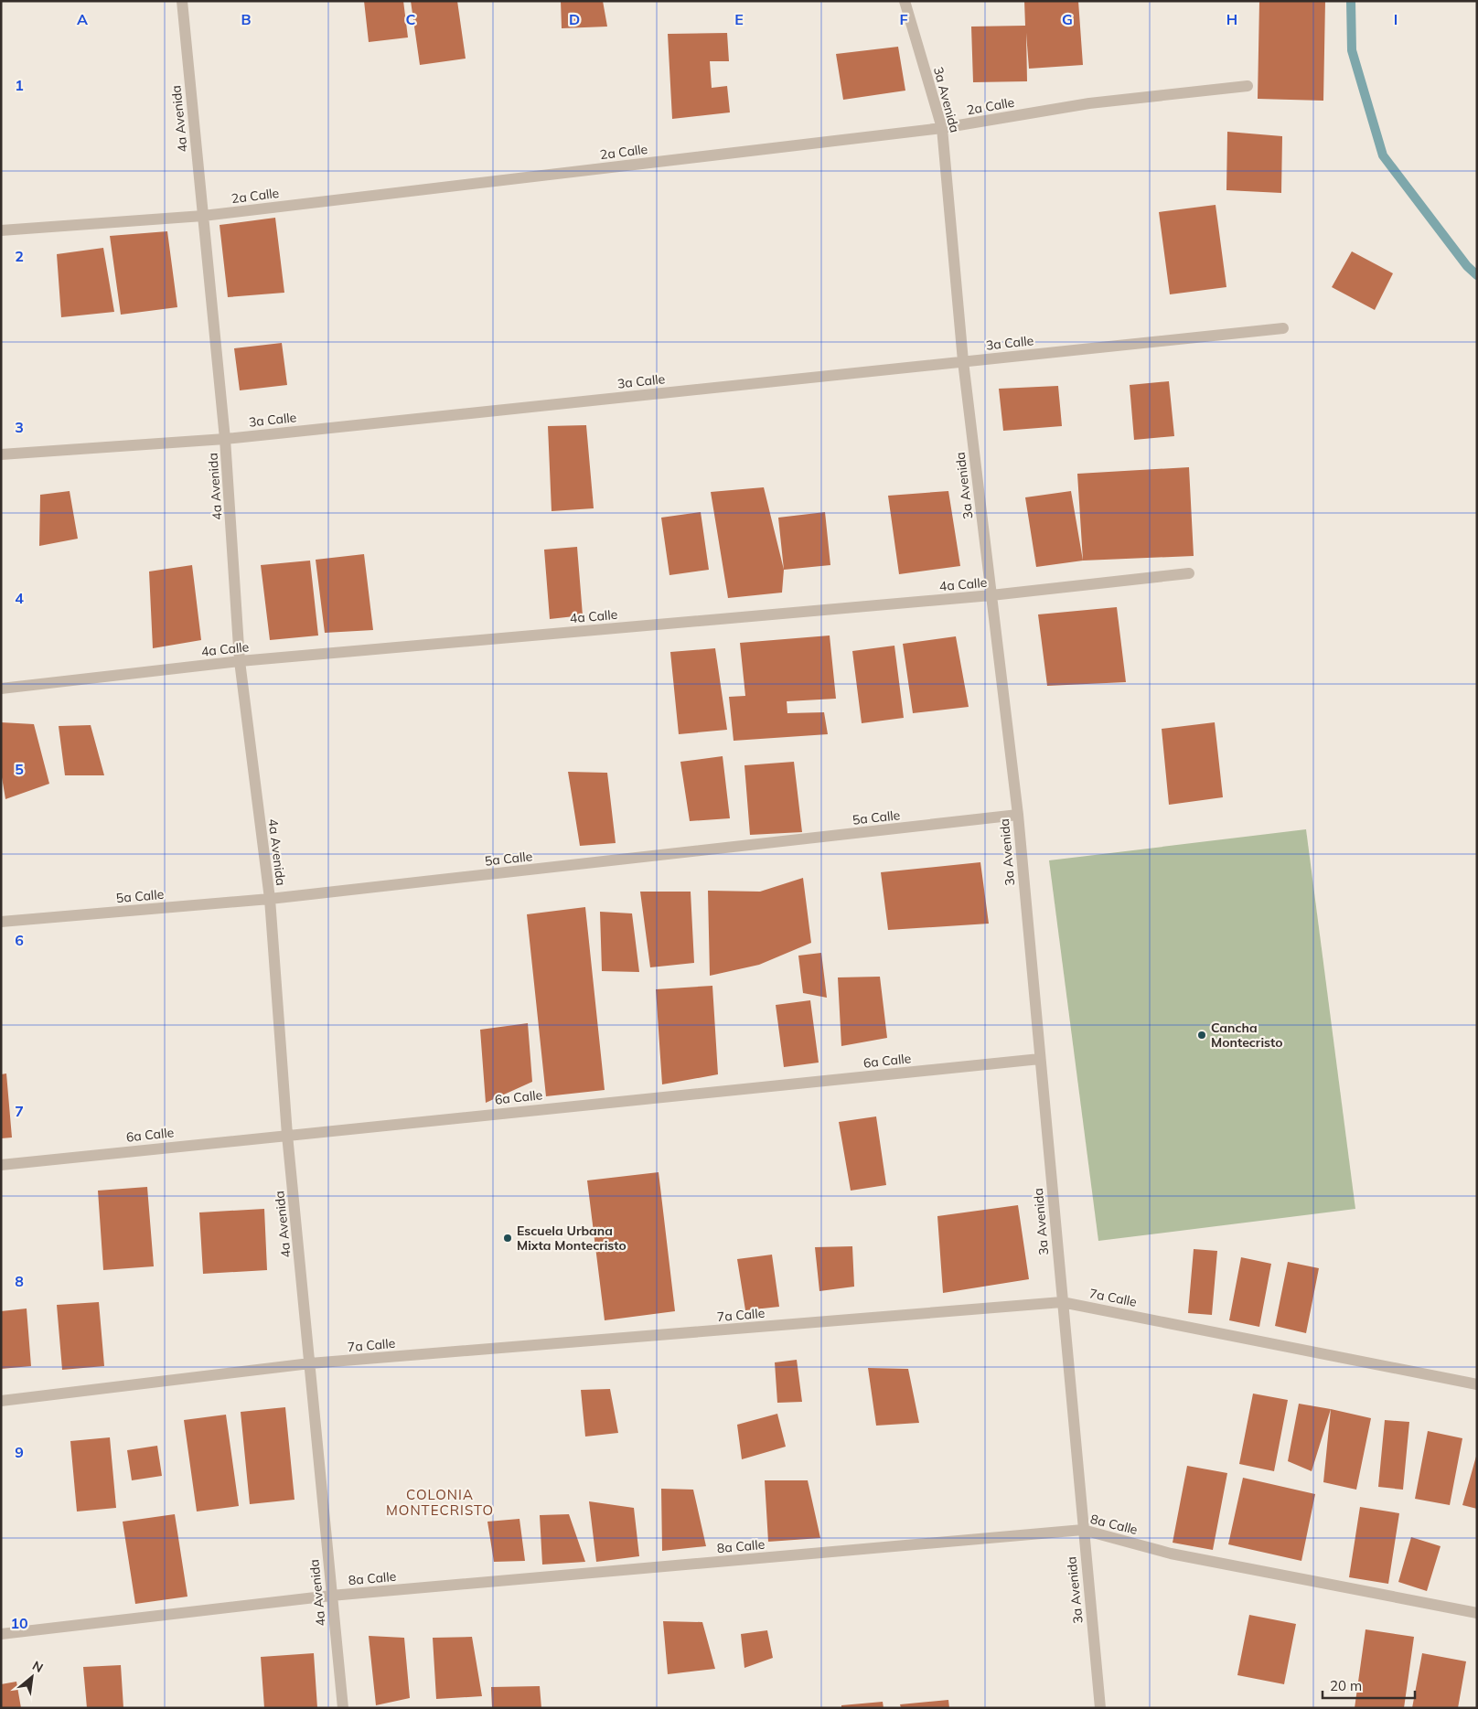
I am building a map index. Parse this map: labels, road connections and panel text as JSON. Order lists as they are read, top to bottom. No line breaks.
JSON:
{"streets":{"street":["3a Avenida","2a Calle","4a Avenida","3a Calle","4a Calle","5a Calle","6a Calle","7a Calle","8a Calle"]},"crossings":[["3a Avenida","2a Calle"],["3a Avenida","3a Calle"],["3a Avenida","4a Calle"],["3a Avenida","5a Calle"],["3a Avenida","6a Calle"],["3a Avenida","7a Calle"],["3a Avenida","8a Calle"],["2a Calle","4a Avenida"],["4a Avenida","3a Calle"],["4a Avenida","4a Calle"],["4a Avenida","5a Calle"],["4a Avenida","6a Calle"],["4a Avenida","7a Calle"],["4a Avenida","8a Calle"]],"districts":["COLONIA MONTECRISTO"],"places":["Cancha Montecristo","Escuela Urbana Mixta Montecristo"],"scale_bar":"20 m","north":"top right","grid":{"columns":["A","B","C","D","E","F","G","H","I"],"rows":["1","2","3","4","5","6","7","8","9","10"]}}
